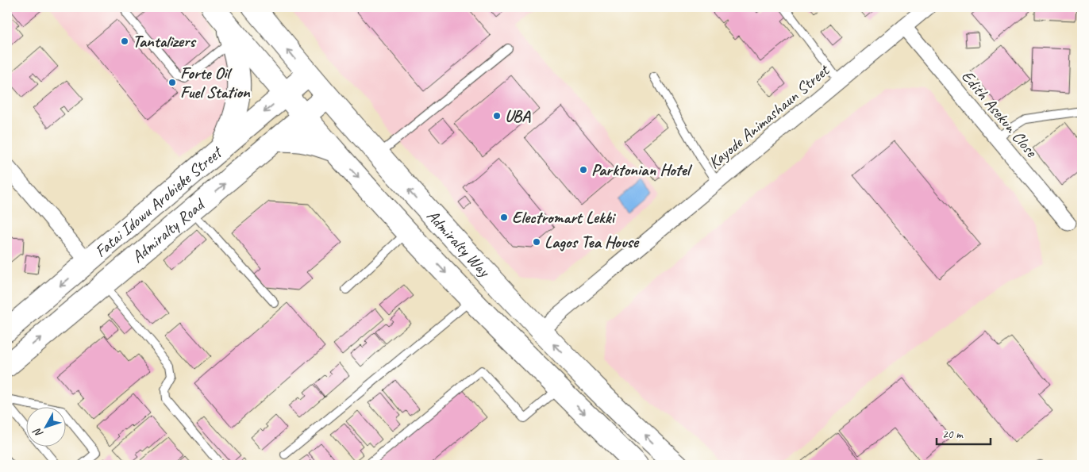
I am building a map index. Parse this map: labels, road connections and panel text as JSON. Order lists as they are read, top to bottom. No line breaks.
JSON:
{"streets":{"main road":["Fatai Idowu Arobieke Street","Admiralty Road","Admiralty Way"],"street":["Edith Asekun Close","Kayode Animashaun Street"]},"crossings":[["Edith Asekun Close","Kayode Animashaun Street"],["Kayode Animashaun Street","Admiralty Way"],["Fatai Idowu Arobieke Street","Admiralty Way"],["Admiralty Road","Admiralty Way"]],"one_way":["Fatai Idowu Arobieke Street","Admiralty Road"],"places":["Tantalizers","Forte Oil Fuel Station","UBA","Parktonian Hotel","Electromart Lekki","Lagos Tea House"],"scale_bar":"20 m","north":"bottom left"}
